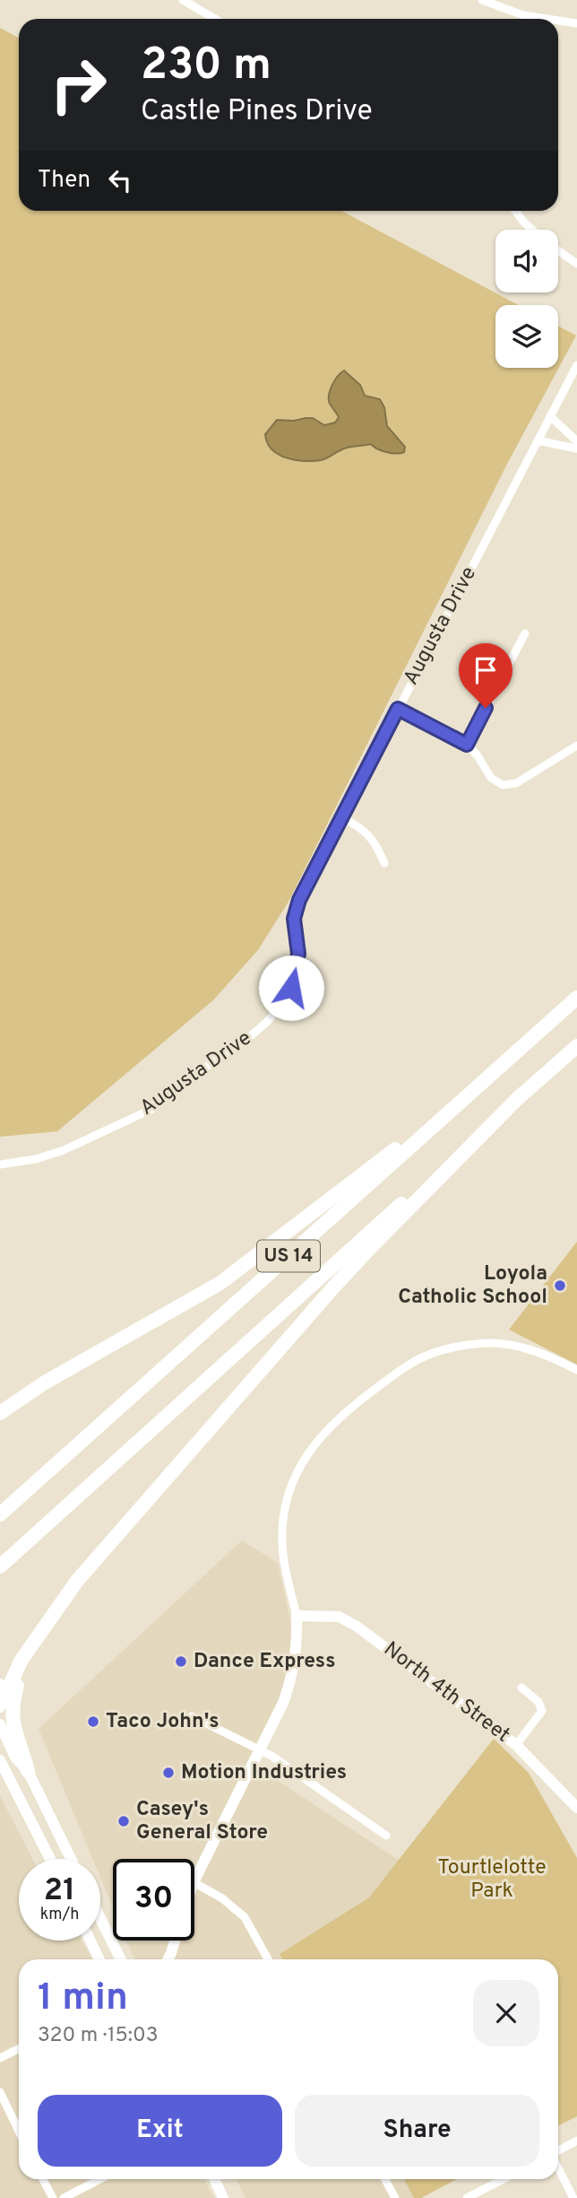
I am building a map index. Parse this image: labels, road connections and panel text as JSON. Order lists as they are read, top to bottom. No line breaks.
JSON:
{"streets":{"highway":["US 14"],"street":["Augusta Drive","North 4th Street"]},"parks":["Tourtlelotte Park"],"places":["Loyola Catholic School","Dance Express","Taco John's","Motion Industries","Casey's General Store"],"page":{"turn":["230 m","Castle Pines Drive"],"then":"Then","speed":"21 km/h","limit":"30","heading":["1 min","320 m · 15:03"],"buttons":["Exit","Share"]}}
